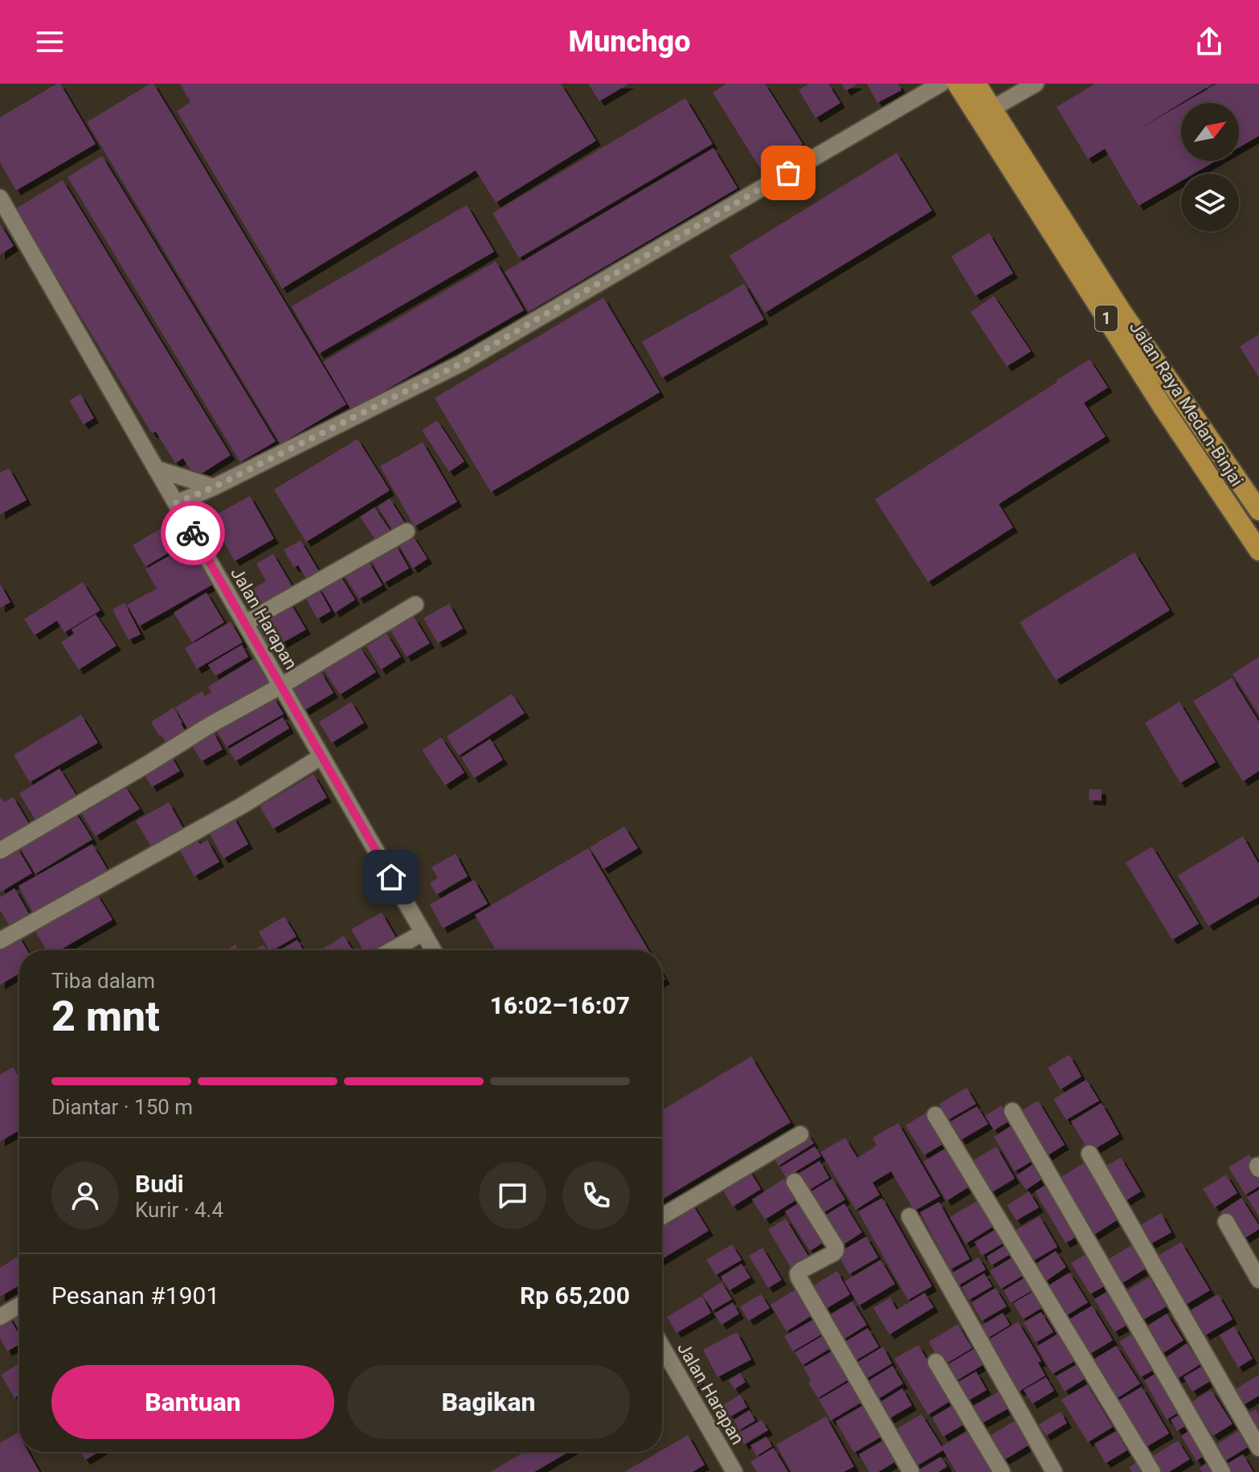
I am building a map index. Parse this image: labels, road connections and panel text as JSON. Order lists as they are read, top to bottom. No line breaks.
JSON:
{"streets":{"highway":["1","Jalan Raya Medan-Binjai"],"street":["Jalan Harapan"]},"north":"top right","page":{"header":"Munchgo","heading":["2 mnt","Tiba dalam","16:02–16:07"],"panel":["Budi","Kurir · 4.4","Pesanan #1901","Rp 65,200"],"bar":"Diantar · 150 m","buttons":["Bantuan","Bagikan"]}}
